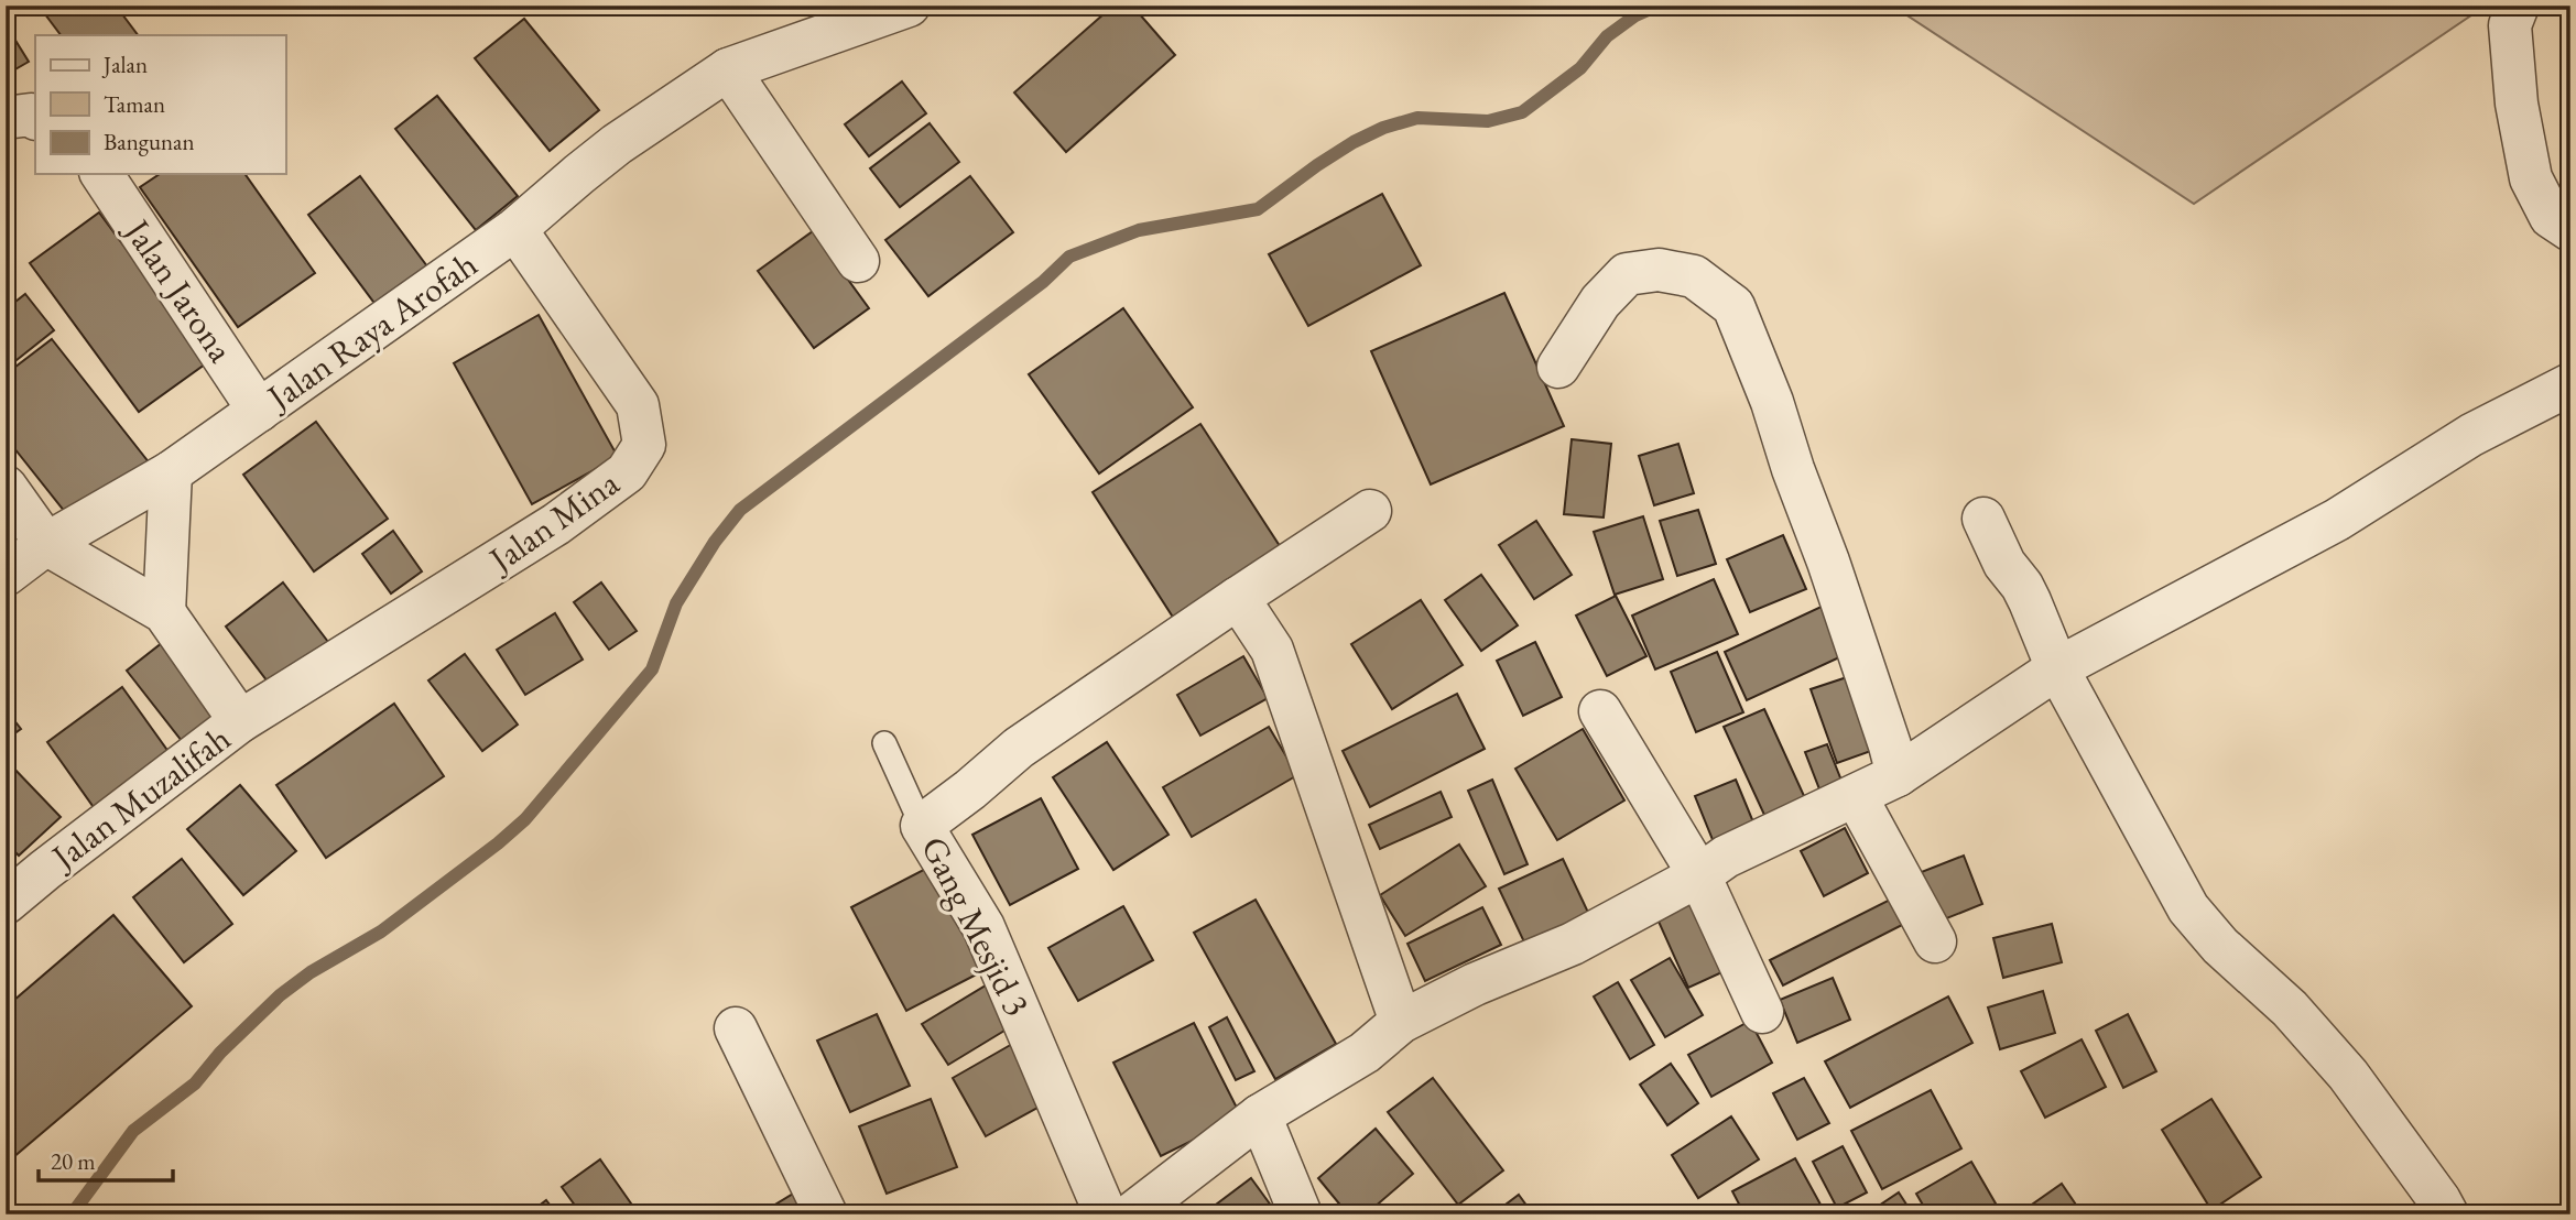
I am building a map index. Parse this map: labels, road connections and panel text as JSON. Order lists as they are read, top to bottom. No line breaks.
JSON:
{"streets":{"street":["Jalan Jarona","Jalan Raya Arofah","Jalan Mina","Jalan Muzalifah","Gang Mesjid 3"]},"crossings":[["Jalan Jarona","Jalan Raya Arofah"],["Jalan Raya Arofah","Jalan Mina"],["Jalan Mina","Jalan Muzalifah"]],"legend":["Jalan","Taman","Bangunan"],"scale_bar":"20 m"}
